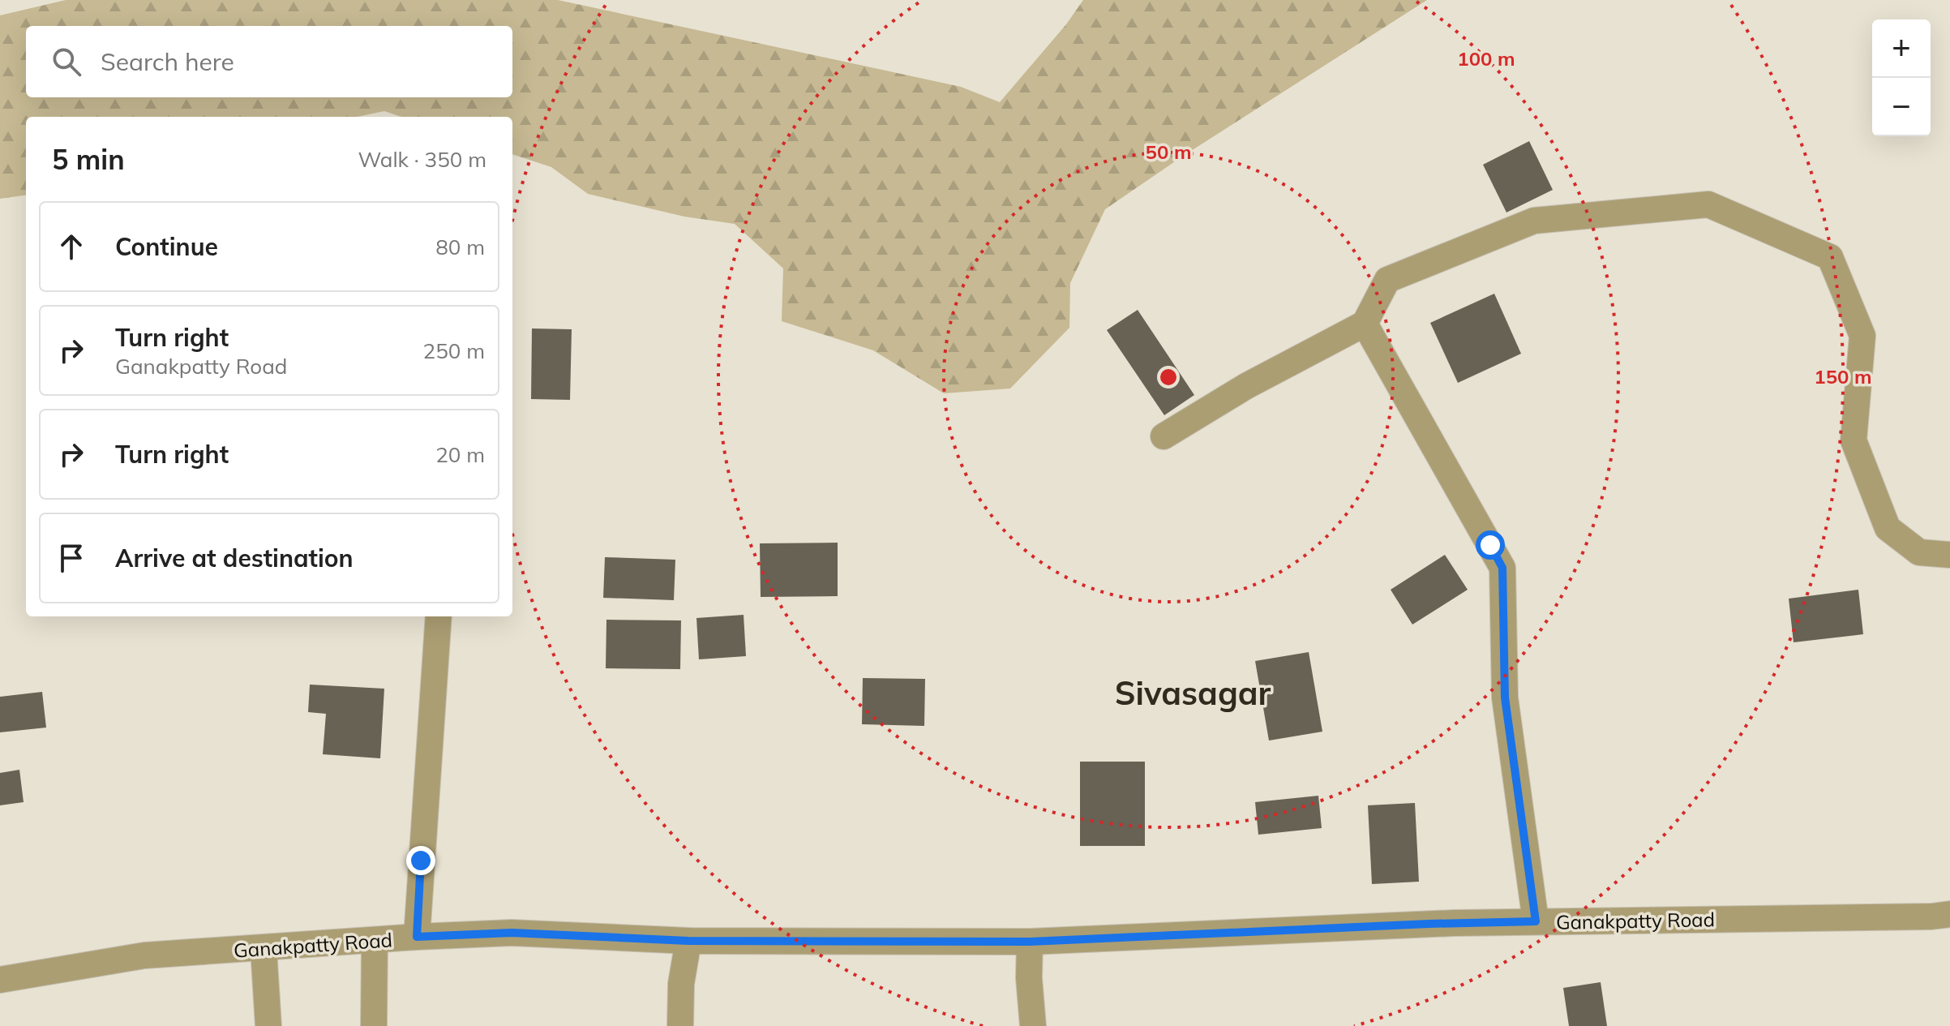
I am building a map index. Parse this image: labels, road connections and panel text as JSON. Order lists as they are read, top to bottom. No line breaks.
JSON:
{"streets":{"street":["Ganakpatty Road"]},"districts":["Sivasagar"],"page":{"map_buttons":["+","−"],"search":"Search here","heading":["5 min","Walk · 350 m"],"list":[["Continue","80 m"],["Turn right","Ganakpatty Road","250 m"],["Turn right","20 m"],"Arrive at destination"]},"rings":["100 m","50 m","150 m"]}
